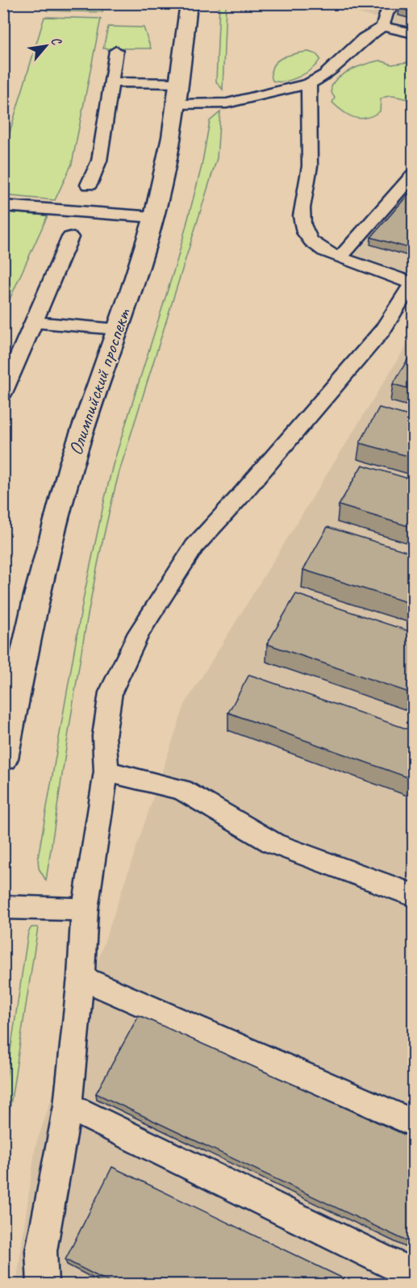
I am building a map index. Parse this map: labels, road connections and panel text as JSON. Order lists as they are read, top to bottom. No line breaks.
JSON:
{"streets":{"street":["Олимпийский проспект"]},"north":"top right"}
